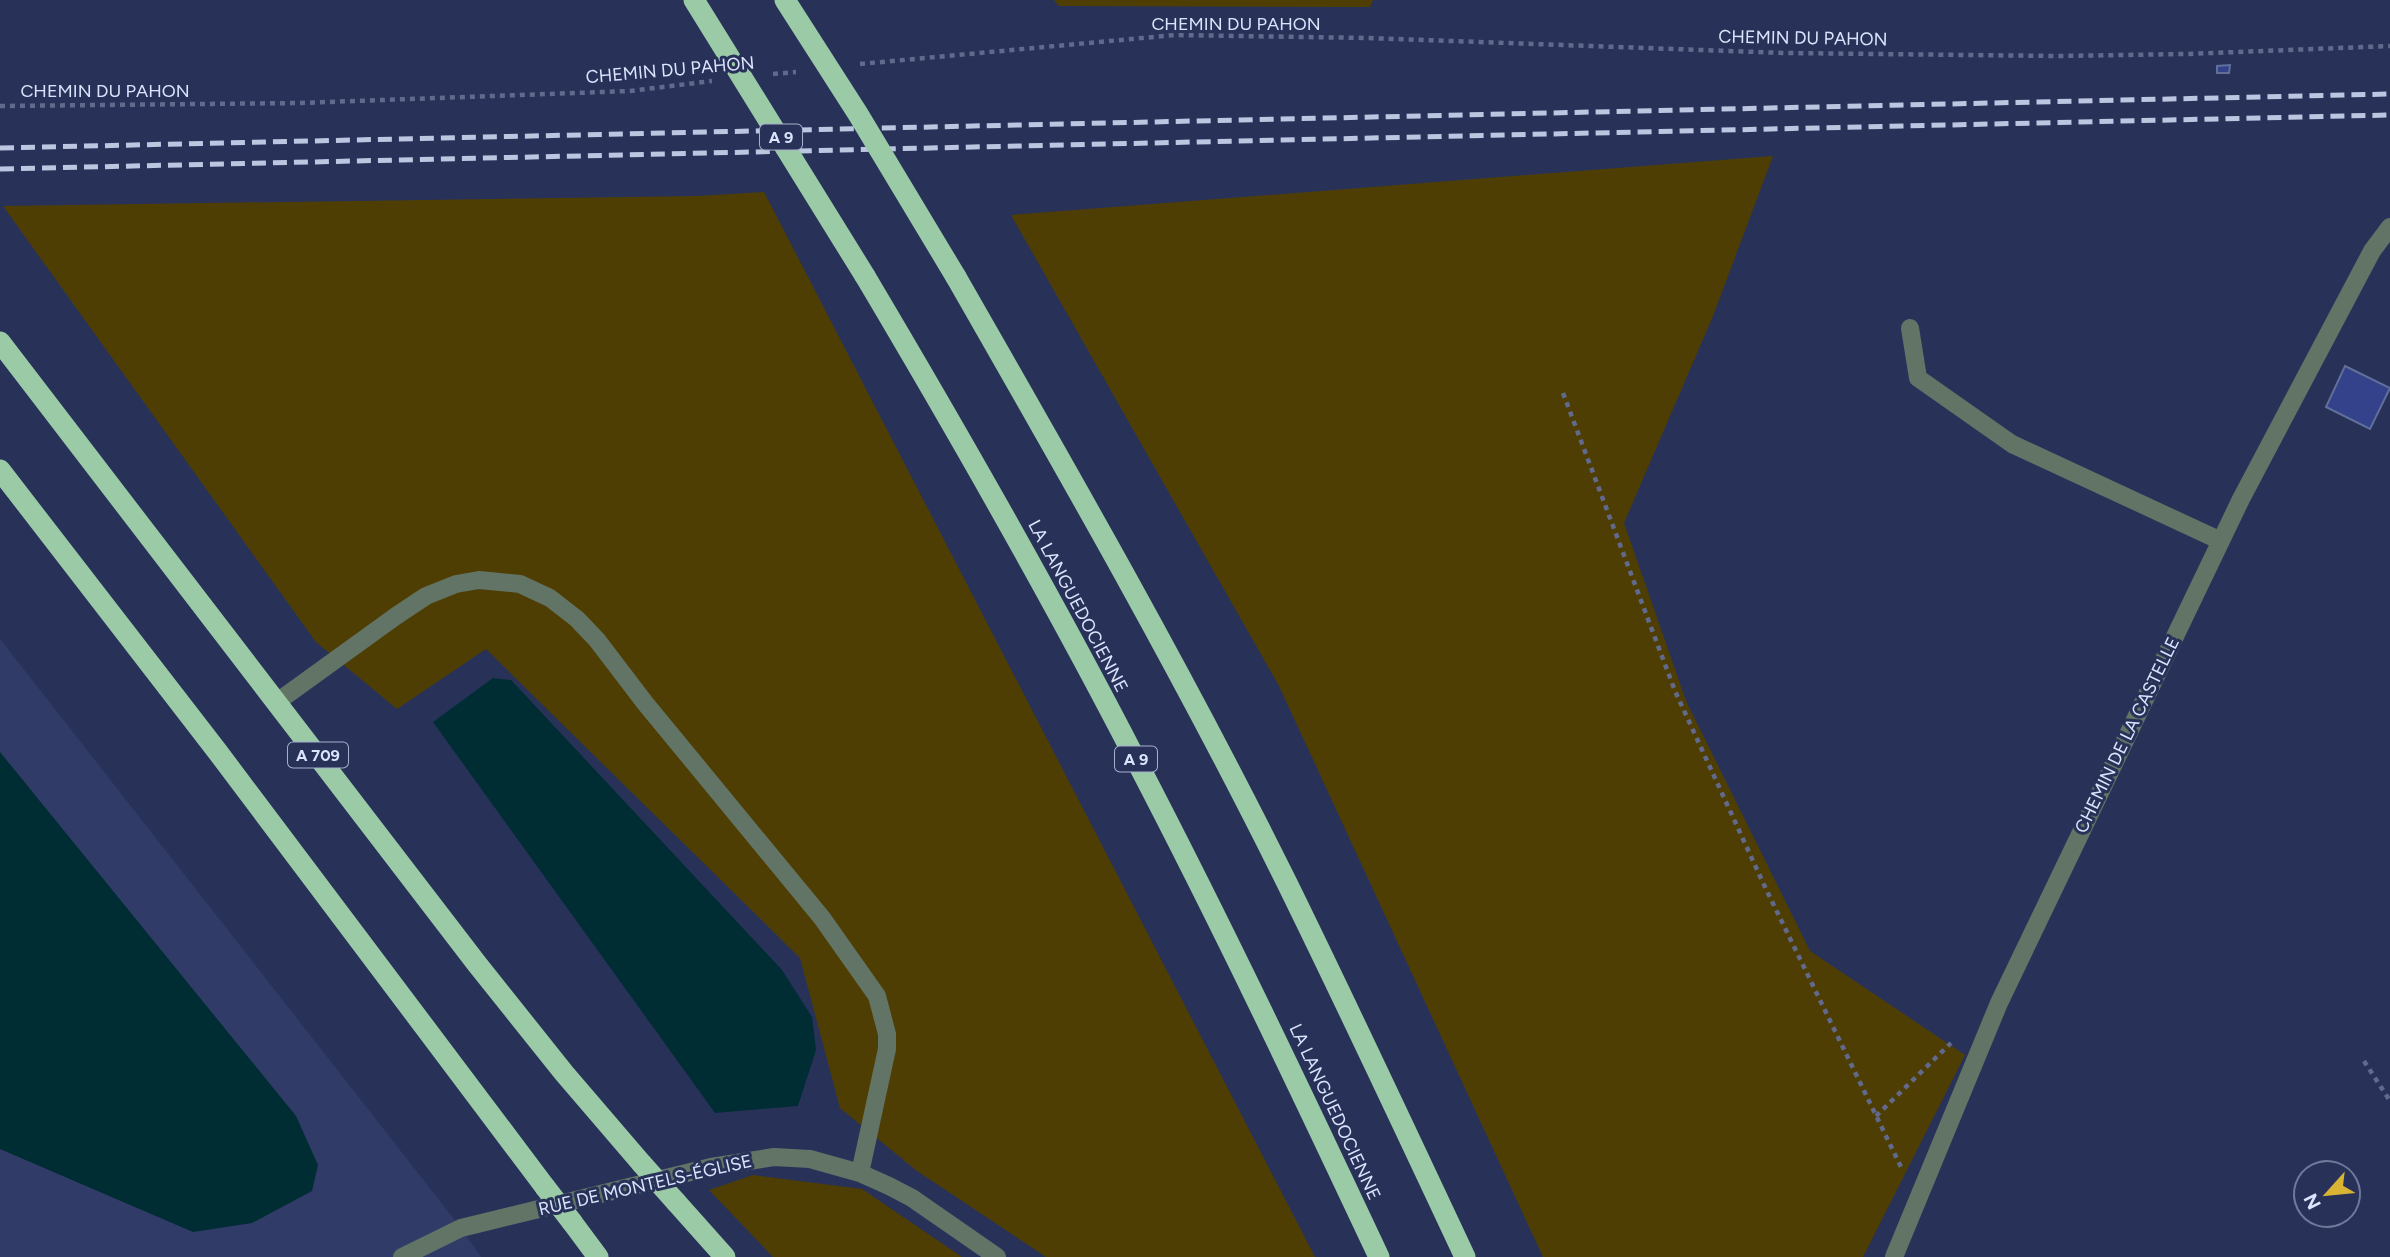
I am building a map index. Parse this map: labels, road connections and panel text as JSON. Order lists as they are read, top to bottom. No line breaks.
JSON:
{"streets":{"highway":["A 9","LA LANGUEDOCIENNE","A 709"],"street":["CHEMIN DE LA CASTELLE","RUE DE MONTELS-ÉGLISE"],"path":["CHEMIN DU PAHON"]},"north":"bottom left"}
